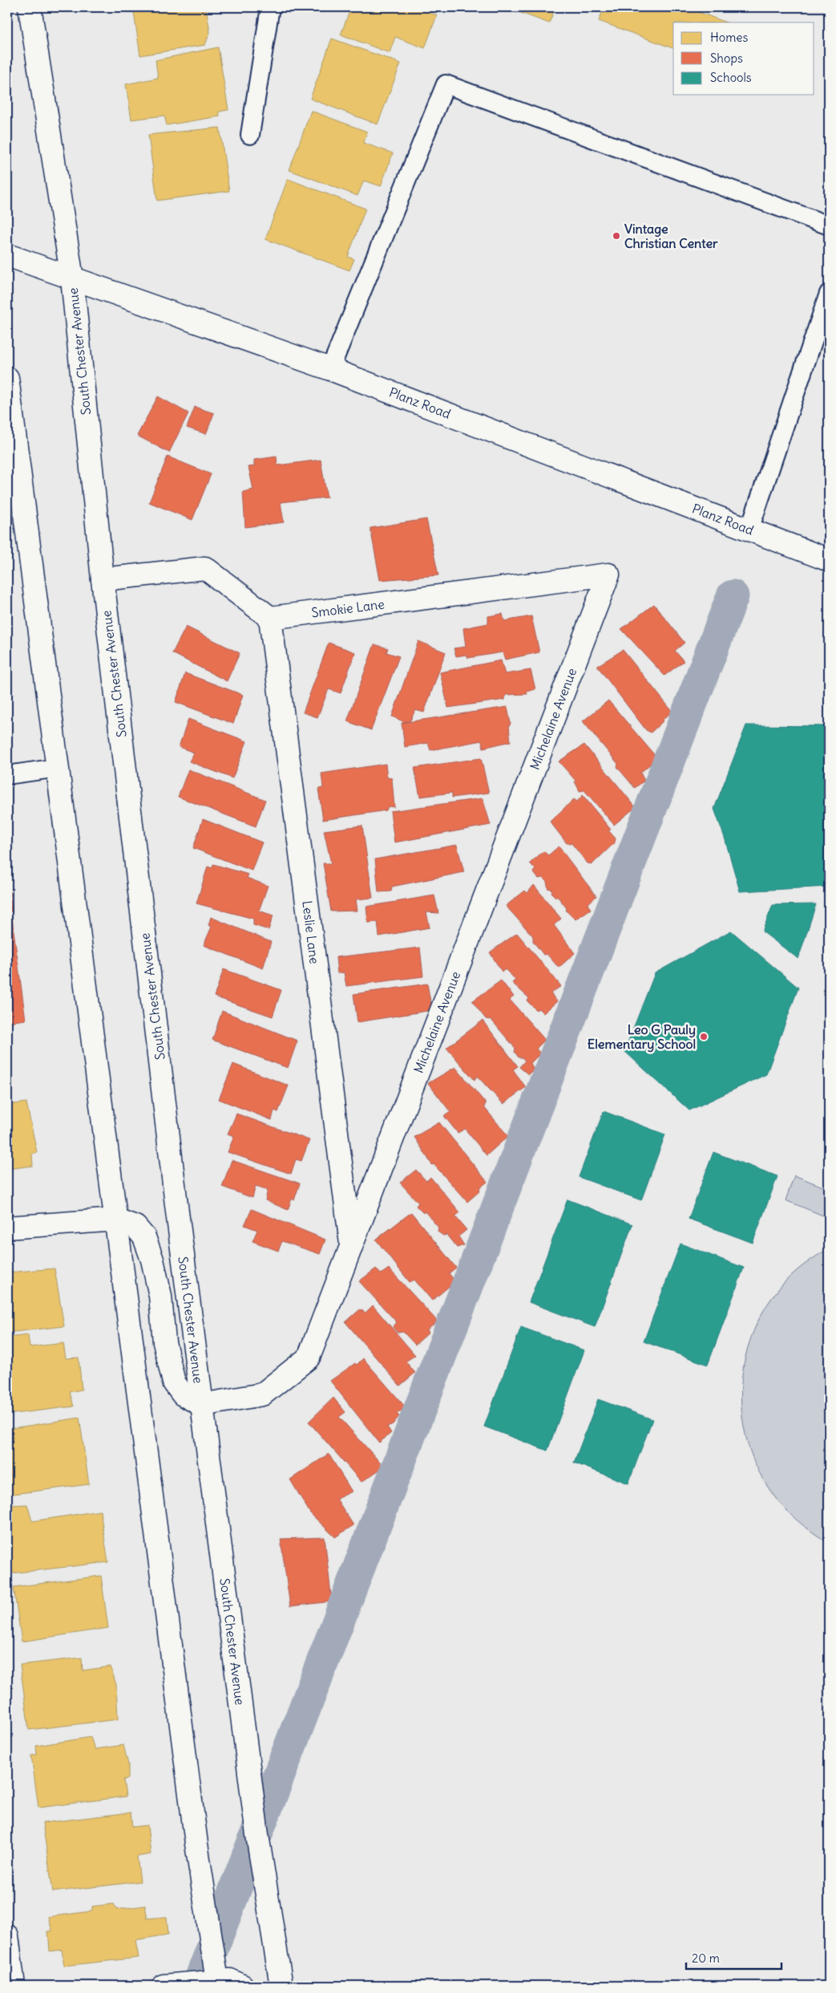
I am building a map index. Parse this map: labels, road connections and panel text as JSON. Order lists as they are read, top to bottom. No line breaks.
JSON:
{"streets":{"main road":["South Chester Avenue","Planz Road","Smokie Lane","Michelaine Avenue","Leslie Lane"]},"crossings":[["South Chester Avenue","Planz Road"],["South Chester Avenue","Michelaine Avenue"],["Smokie Lane","Michelaine Avenue"],["Smokie Lane","Leslie Lane"],["Michelaine Avenue","Leslie Lane"]],"places":["Vintage Christian Center","Leo G Pauly Elementary School"],"legend":["Homes","Shops","Schools"],"scale_bar":"20 m"}
